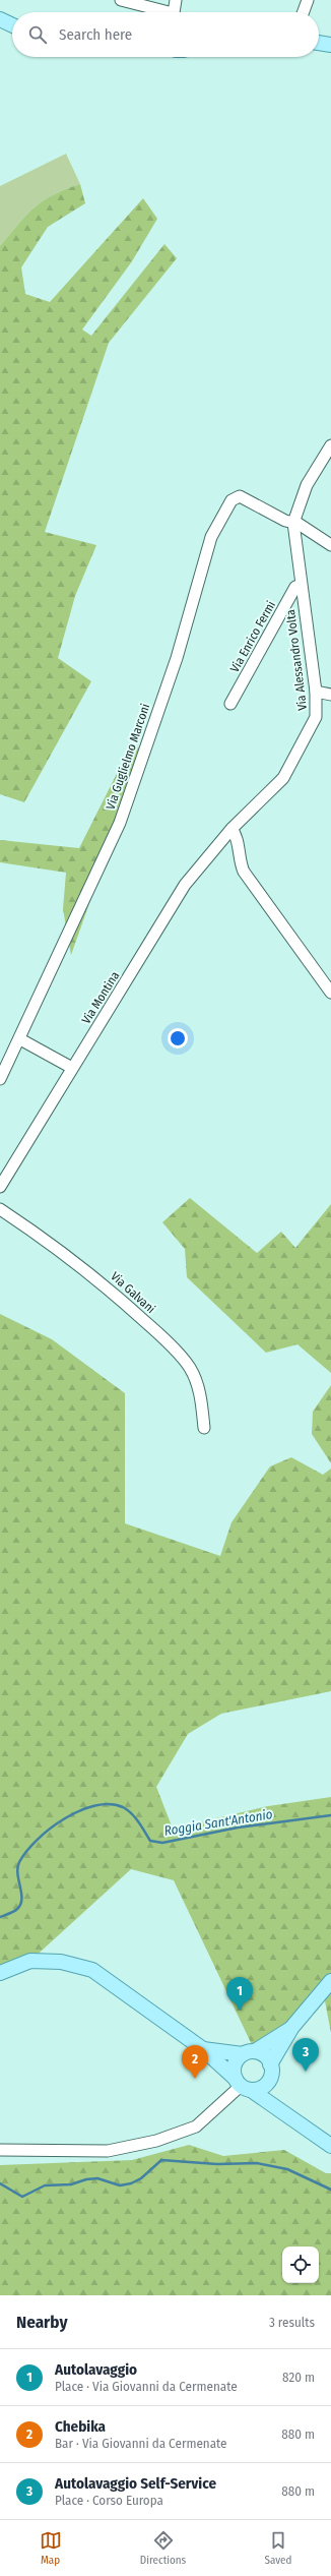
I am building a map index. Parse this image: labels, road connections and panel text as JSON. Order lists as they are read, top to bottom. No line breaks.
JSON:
{"streets":{"street":["Via Enrico Fermi","Via Alessandro Volta","Via Guglielmo Marconi","Via Montina","Via Galvani"]},"crossings":[["Via Enrico Fermi","Via Alessandro Volta"],["Via Alessandro Volta","Via Guglielmo Marconi"],["Via Alessandro Volta","Via Montina"]],"water":["Roggia Sant'Antonio"],"page":{"search":"Search here","pins":["1","3","2"],"heading":["Nearby","3 results"],"list":[{"mark":"1","name":"Autolavaggio","note":"Place · Via Giovanni da Cermenate","value":"820 m"},{"mark":"2","name":"Chebika","note":"Bar · Via Giovanni da Cermenate","value":"880 m"},{"mark":"3","name":"Autolavaggio Self-Service","note":"Place · Corso Europa","value":"880 m"}],"nav":["Map","Directions","Saved"]}}
